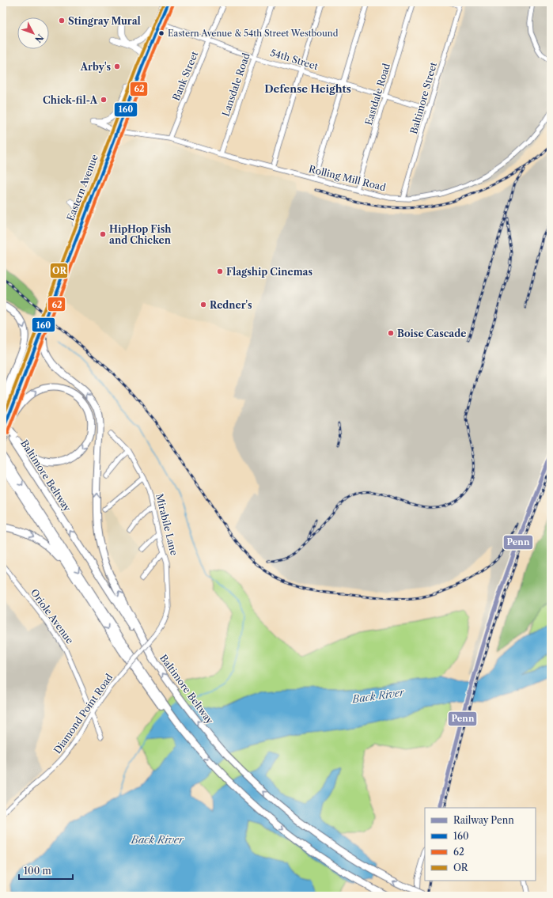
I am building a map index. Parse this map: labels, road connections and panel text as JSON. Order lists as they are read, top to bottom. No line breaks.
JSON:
{"streets":{"highway":["Baltimore Beltway"],"main road":["Eastern Avenue"],"street":["54th Street","Bank Street","Lansdale Road","Eastdale Road","Baltimore Street","Rolling Mill Road","Mirabile Lane","Oriole Avenue","Diamond Point Road"]},"crossings":[["54th Street","Bank Street"],["54th Street","Lansdale Road"],["54th Street","Eastdale Road"],["54th Street","Baltimore Street"],["54th Street","Eastern Avenue"],["Bank Street","Rolling Mill Road"],["Lansdale Road","Rolling Mill Road"],["Eastdale Road","Rolling Mill Road"],["Baltimore Street","Rolling Mill Road"],["Rolling Mill Road","Eastern Avenue"],["Mirabile Lane","Diamond Point Road"],["Oriole Avenue","Diamond Point Road"]],"districts":["Defense Heights"],"water":["Back River"],"places":["Stingray Mural","Eastern Avenue & 54th Street Westbound","Arby's","Chick-fil-A","HipHop Fish and Chicken","Flagship Cinemas","Redner's","Boise Cascade"],"lines":["transit line 160","transit line OR","transit line 62","rail line Penn"],"legend":["Railway Penn","160","62","OR"],"scale_bar":"100 m","north":"bottom right"}
